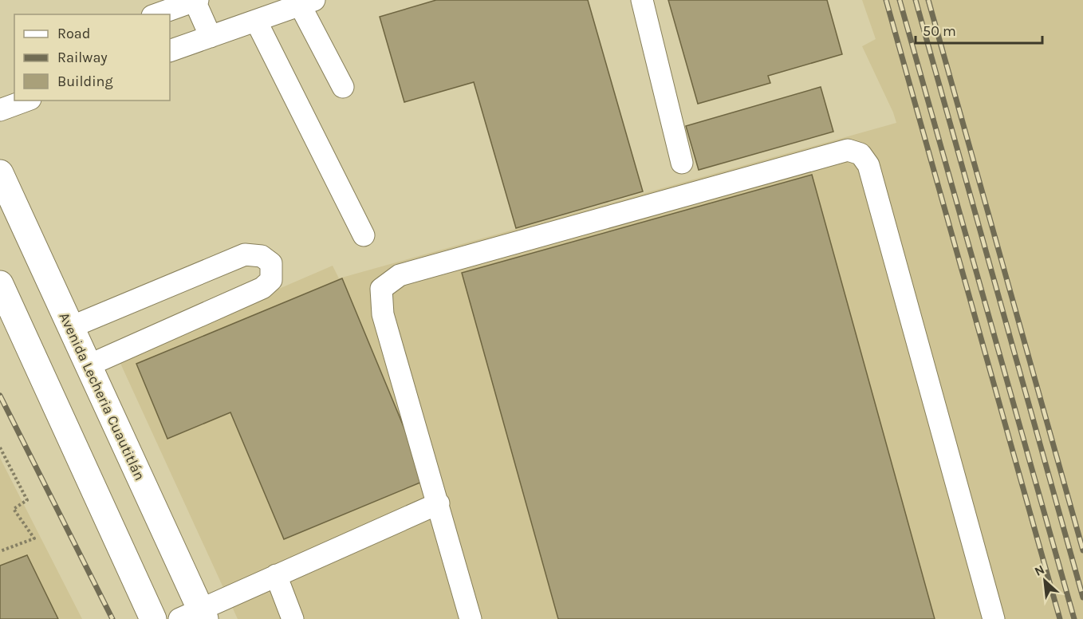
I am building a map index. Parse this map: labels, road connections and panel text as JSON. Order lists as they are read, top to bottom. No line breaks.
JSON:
{"streets":{"main road":["Avenida Lecheria Cuautitlán"]},"legend":["Road","Railway","Building"],"scale_bar":"50 m","north":"top left"}
